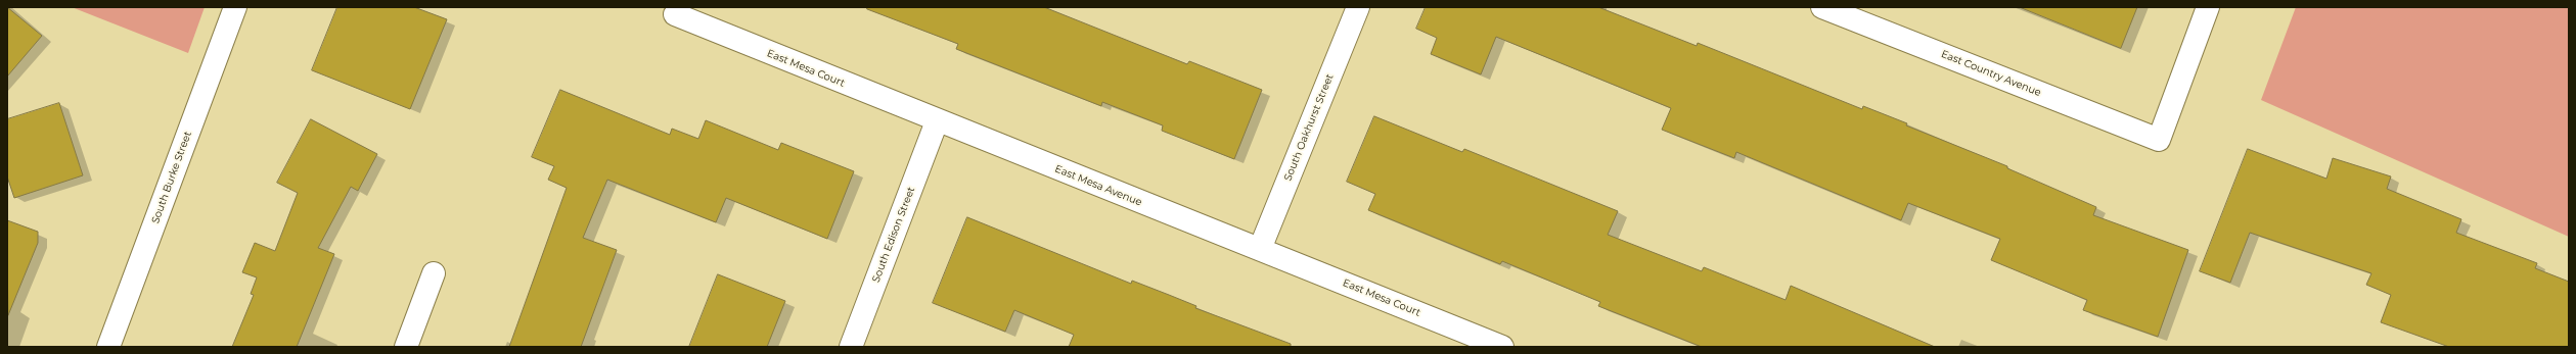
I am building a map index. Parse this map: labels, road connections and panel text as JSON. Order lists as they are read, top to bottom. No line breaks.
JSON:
{"streets":{"street":["East Mesa Court","East Country Avenue","South Oakhurst Street","South Burke Street","East Mesa Avenue","South Edison Street"]},"crossings":[["East Mesa Court","South Oakhurst Street"],["East Mesa Court","East Mesa Avenue"],["East Mesa Court","South Edison Street"],["South Oakhurst Street","East Mesa Avenue"],["East Mesa Avenue","South Edison Street"]]}
